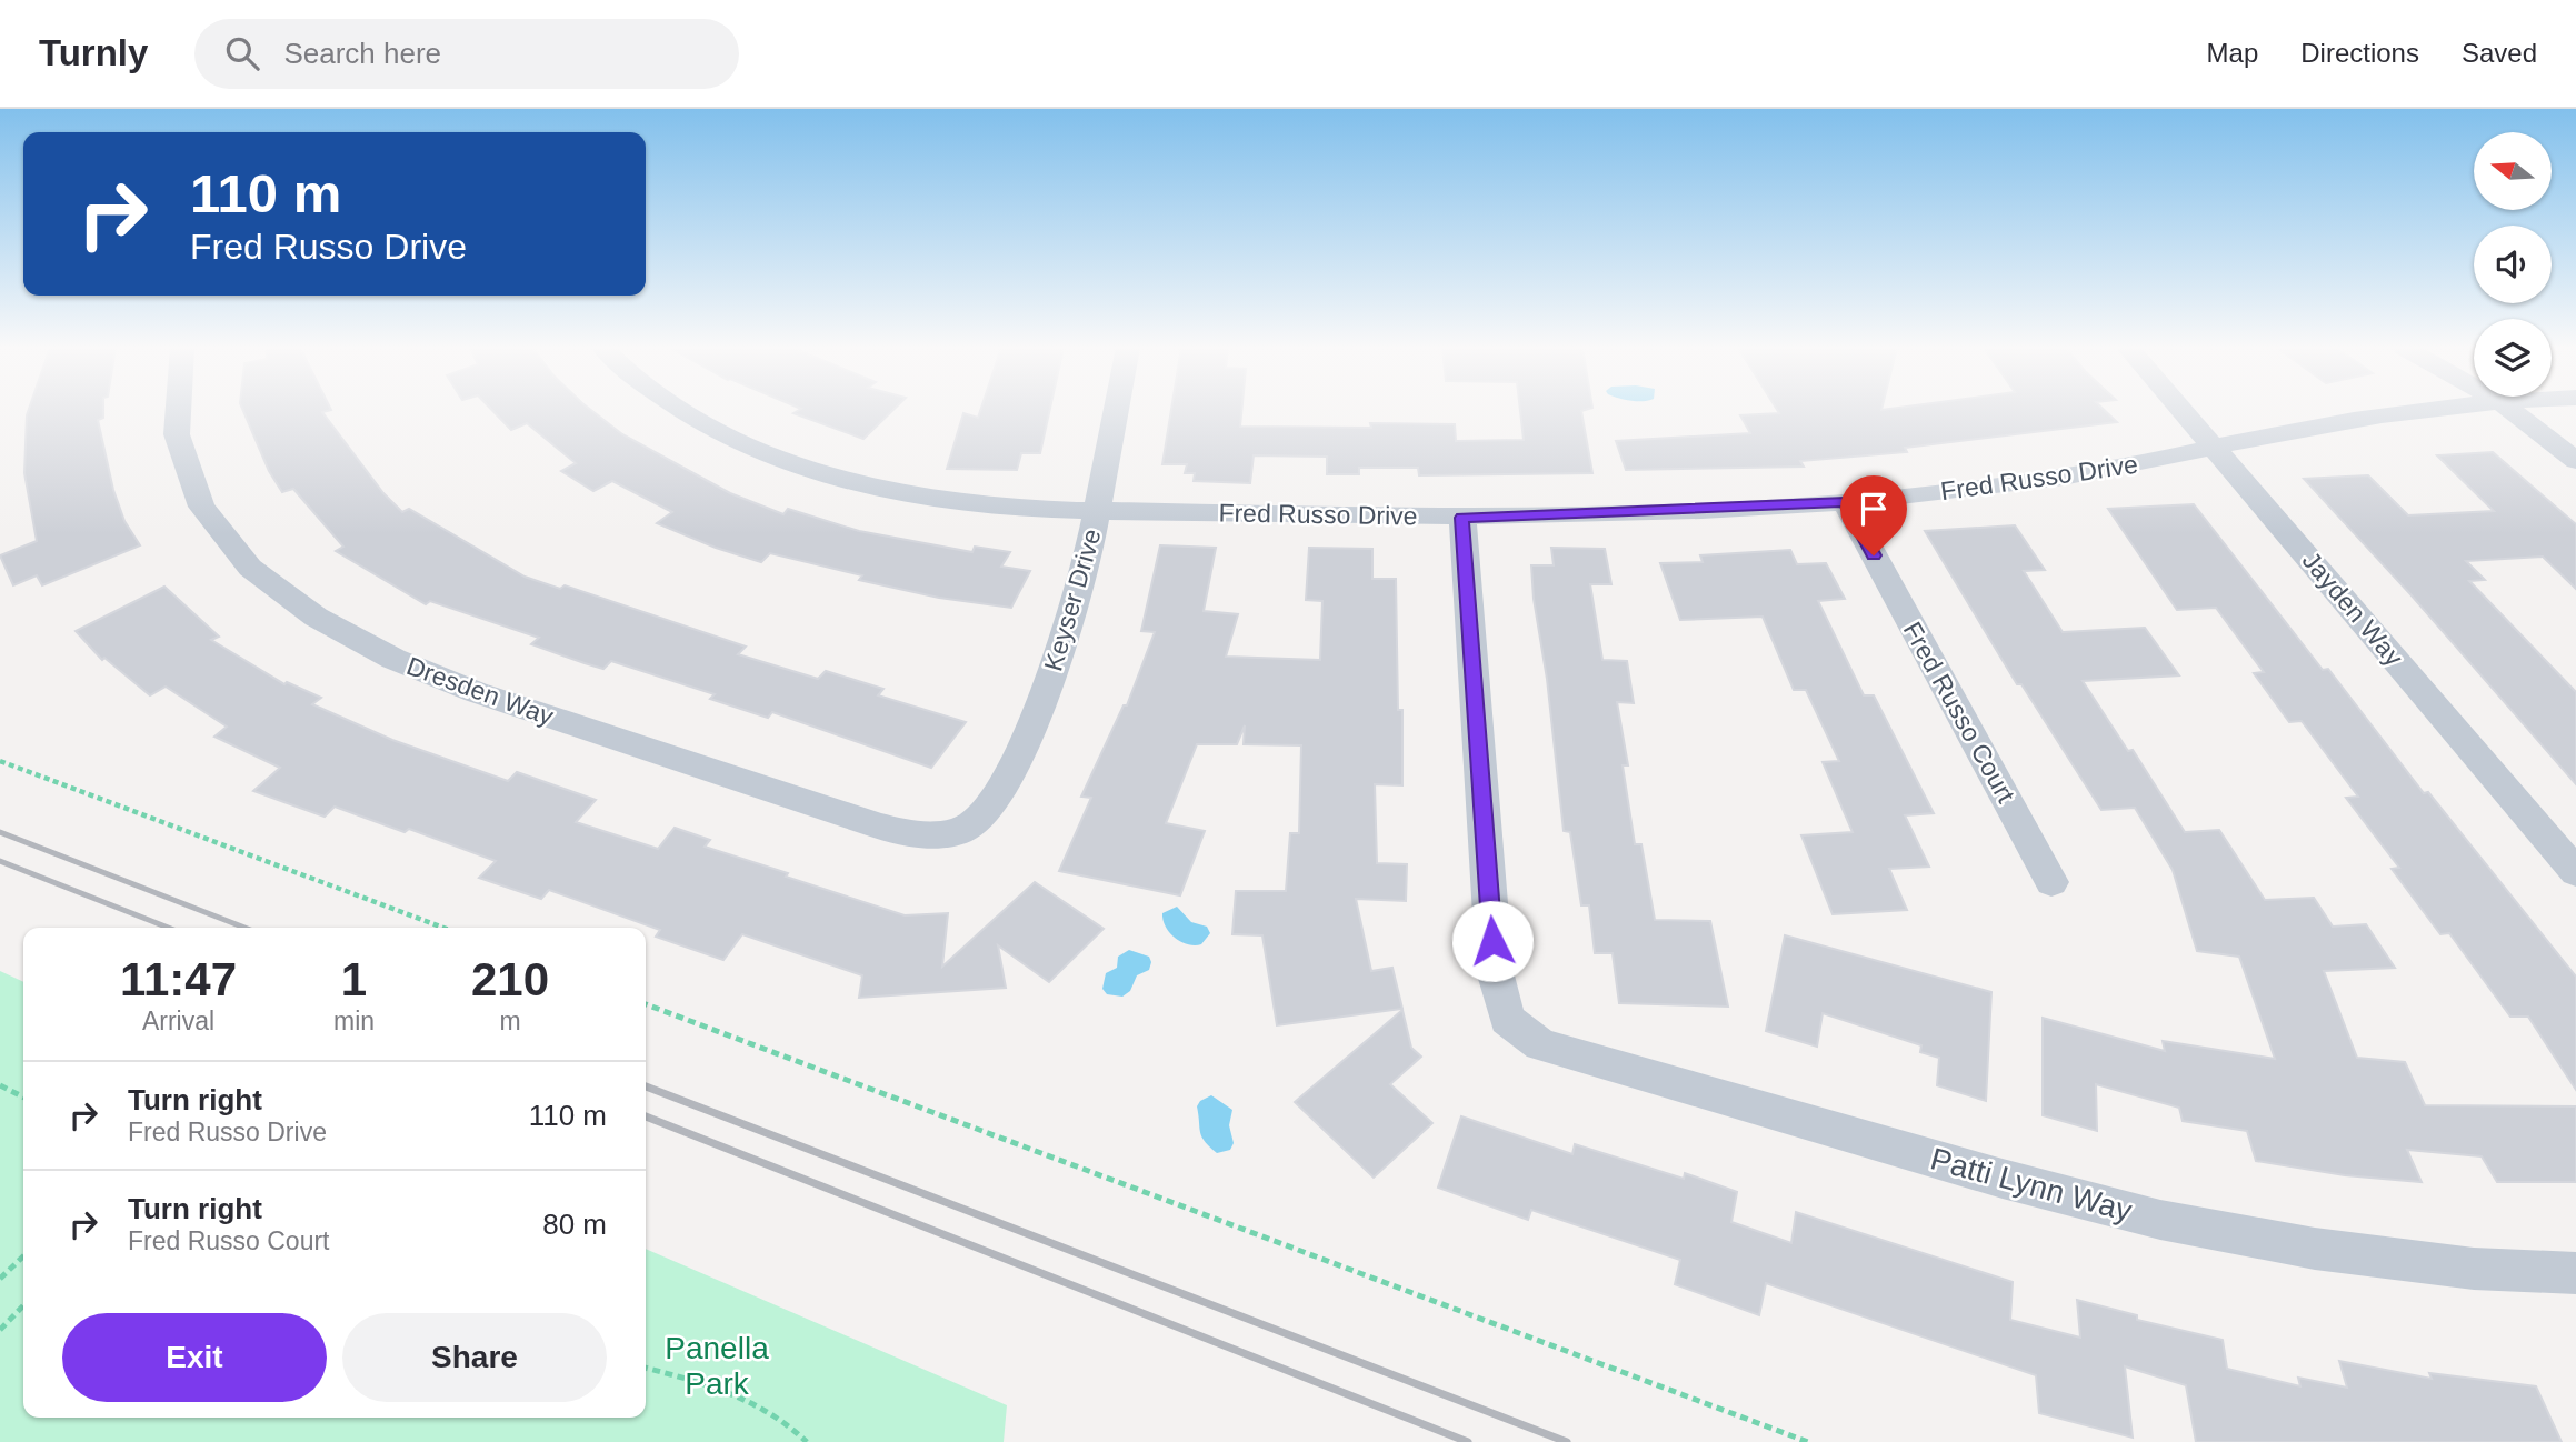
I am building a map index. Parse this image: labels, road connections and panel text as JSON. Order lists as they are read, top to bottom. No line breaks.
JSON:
{"streets":{"street":["Fred Russo Drive","Keyser Drive","Jayden Way","Dresden Way","Fred Russo Court","Patti Lynn Way"]},"crossings":[["Fred Russo Drive","Keyser Drive"],["Fred Russo Drive","Jayden Way"],["Fred Russo Drive","Fred Russo Court"],["Fred Russo Drive","Patti Lynn Way"],["Keyser Drive","Dresden Way"]],"parks":["Panella Park"],"north":"left","page":{"header":"Turnly","search":"Search here","nav":["Map","Directions","Saved"],"turn":["110 m","Fred Russo Drive"],"eta":["11:47","Arrival","1","min","210","m"],"list":[{"name":"Turn right","note":"Fred Russo Drive","value":"110 m"},{"name":"Turn right","note":"Fred Russo Court","value":"80 m"}],"buttons":["Exit","Share"]}}
